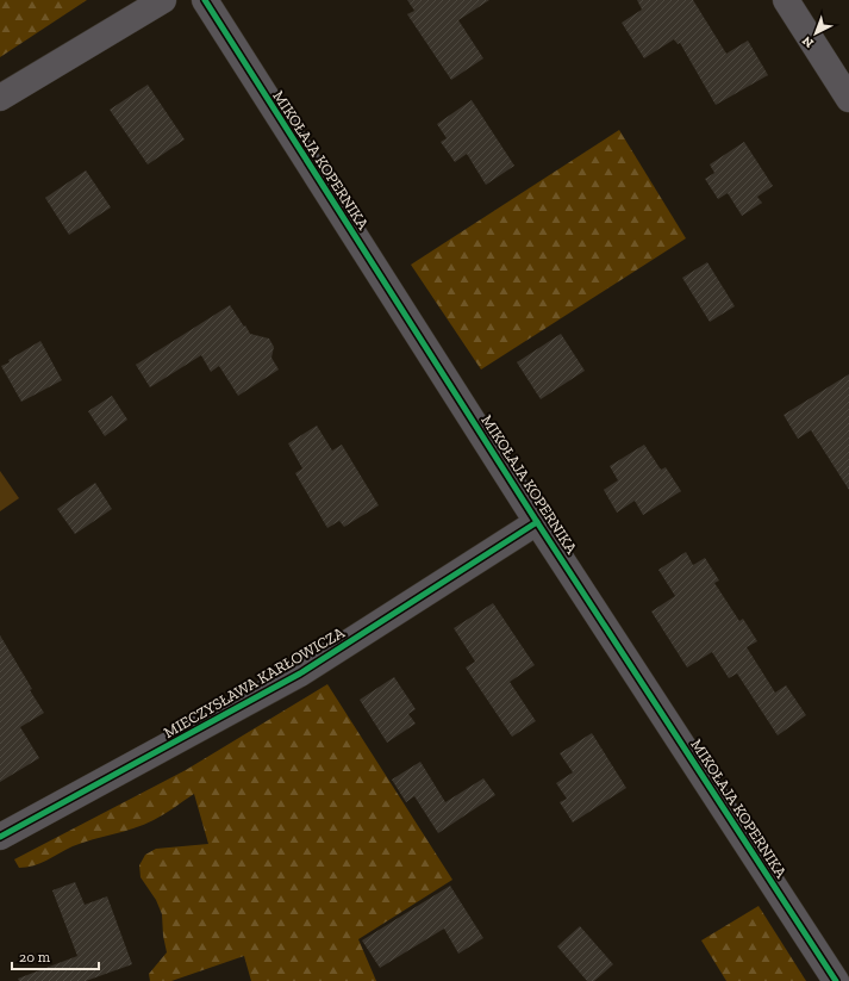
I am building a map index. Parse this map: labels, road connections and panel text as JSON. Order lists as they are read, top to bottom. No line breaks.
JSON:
{"streets":{"street":["MIKOŁAJA KOPERNIKA","MIECZYSŁAWA KARŁOWICZA"]},"crossings":[["MIKOŁAJA KOPERNIKA","MIECZYSŁAWA KARŁOWICZA"]],"scale_bar":"20 m","north":"bottom left"}
